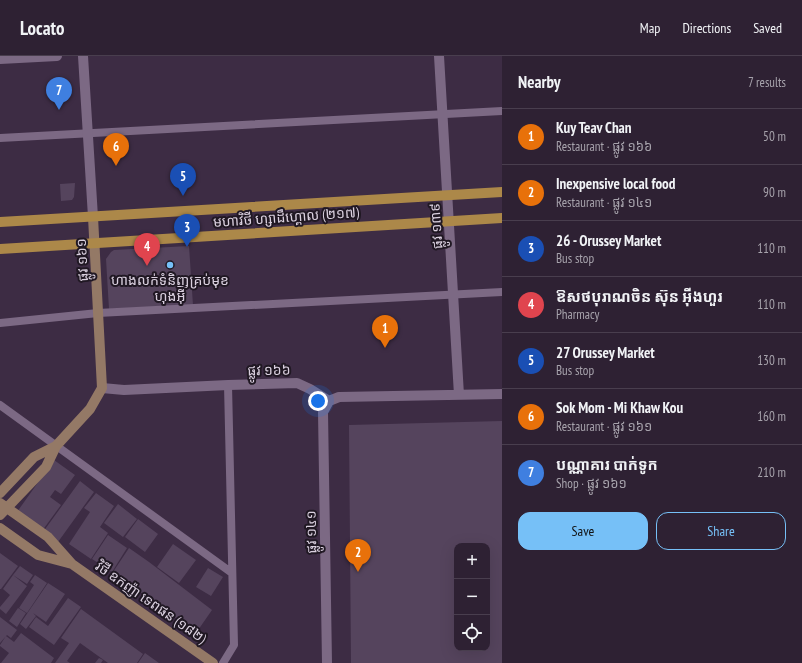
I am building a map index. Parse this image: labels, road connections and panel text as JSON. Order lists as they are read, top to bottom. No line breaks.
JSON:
{"streets":{"main road":["មហាវិថី ហ្សាដឹហ្គោល (២១៧)"],"street":["ផ្លូវ ១៣៩","ផ្លូវ ១៦១","ផ្លូវ ១៦៦","ផ្លូវ ១៤១","វិថី ឧកញ៉ា ទេពផន (១៨២)"]},"crossings":[["មហាវិថី ហ្សាដឹហ្គោល (២១៧)","ផ្លូវ ១៣៩"],["មហាវិថី ហ្សាដឹហ្គោល (២១៧)","ផ្លូវ ១៦១"],["ផ្លូវ ១៦១","ផ្លូវ ១៦៦"],["ផ្លូវ ១៦៦","ផ្លូវ ១៤១"]],"places":["ហាងលក់ទំនិញគ្រប់មុខ ហុងអ៊ី"],"page":{"header":"Locato","nav":["Map","Directions","Saved"],"heading":["Nearby","7 results"],"pins":["7","6","5","3","4","1","2"],"list":[{"mark":"1","name":"Kuy Teav Chan","note":"Restaurant · ផ្លូវ ១៦៦","value":"50 m"},{"mark":"2","name":"Inexpensive local food","note":"Restaurant · ផ្លូវ ១៤១","value":"90 m"},{"mark":"3","name":"26 - Orussey Market","note":"Bus stop","value":"110 m"},{"mark":"4","name":"ឱសថបុរាណចិន ស៊ុន អ៊ីងហួរ","note":"Pharmacy","value":"110 m"},{"mark":"5","name":"27 Orussey Market","note":"Bus stop","value":"130 m"},{"mark":"6","name":"Sok Mom - Mi Khaw Kou","note":"Restaurant · ផ្លូវ ១៦១","value":"160 m"},{"mark":"7","name":"បណ្ណាគារ បាក់ទូក","note":"Shop · ផ្លូវ ១៦១","value":"210 m"}],"buttons":["Save","Share"],"map_buttons":["+","−"]}}
